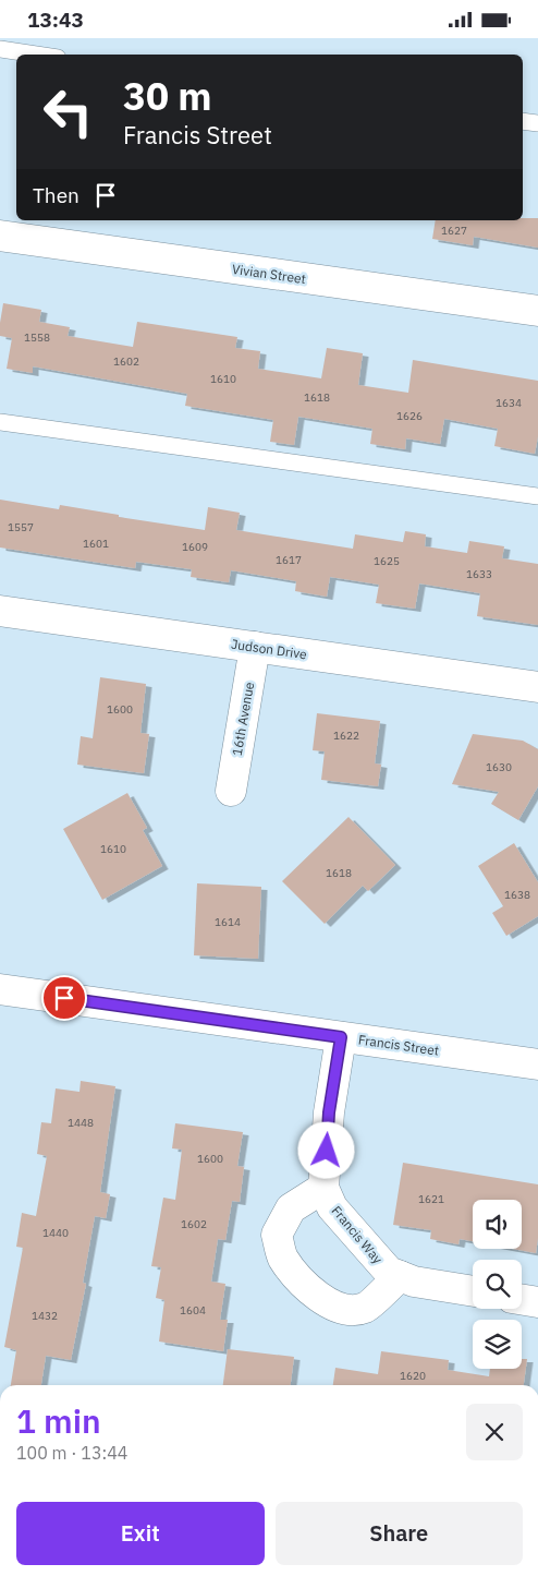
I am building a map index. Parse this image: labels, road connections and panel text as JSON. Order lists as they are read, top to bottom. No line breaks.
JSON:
{"streets":{"street":["Vivian Street","Judson Drive","16th Avenue","Francis Street","Francis Way"]},"crossings":[["Judson Drive","16th Avenue"],["Francis Street","Francis Way"]],"house_numbers":["1627","1558","1602","1610","1618","1634","1626","1557","1601","1609","1617","1625","1633","1600","1622","1630","1610","1618","1638","1614","1448","1600","1621","1602","1440","1604","1432","1620"],"page":{"status":"13:43","turn":["30 m","Francis Street"],"then":"Then","heading":["1 min","100 m · 13:44"],"buttons":["Exit","Share"]}}
